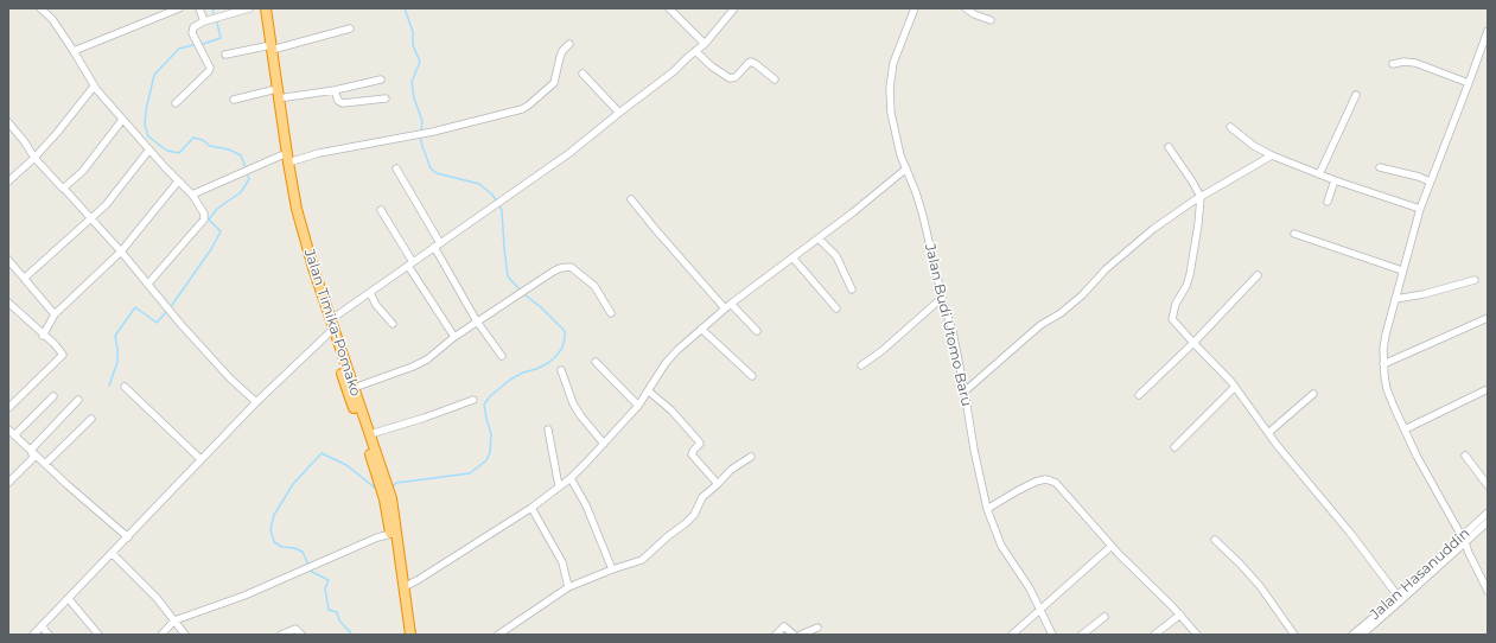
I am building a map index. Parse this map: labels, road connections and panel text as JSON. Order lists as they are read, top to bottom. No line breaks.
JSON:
{"streets":{"highway":["Jalan Timika-Pomako"],"street":["Jalan Budi Utomo Baru","Jalan Hasanuddin"]}}
